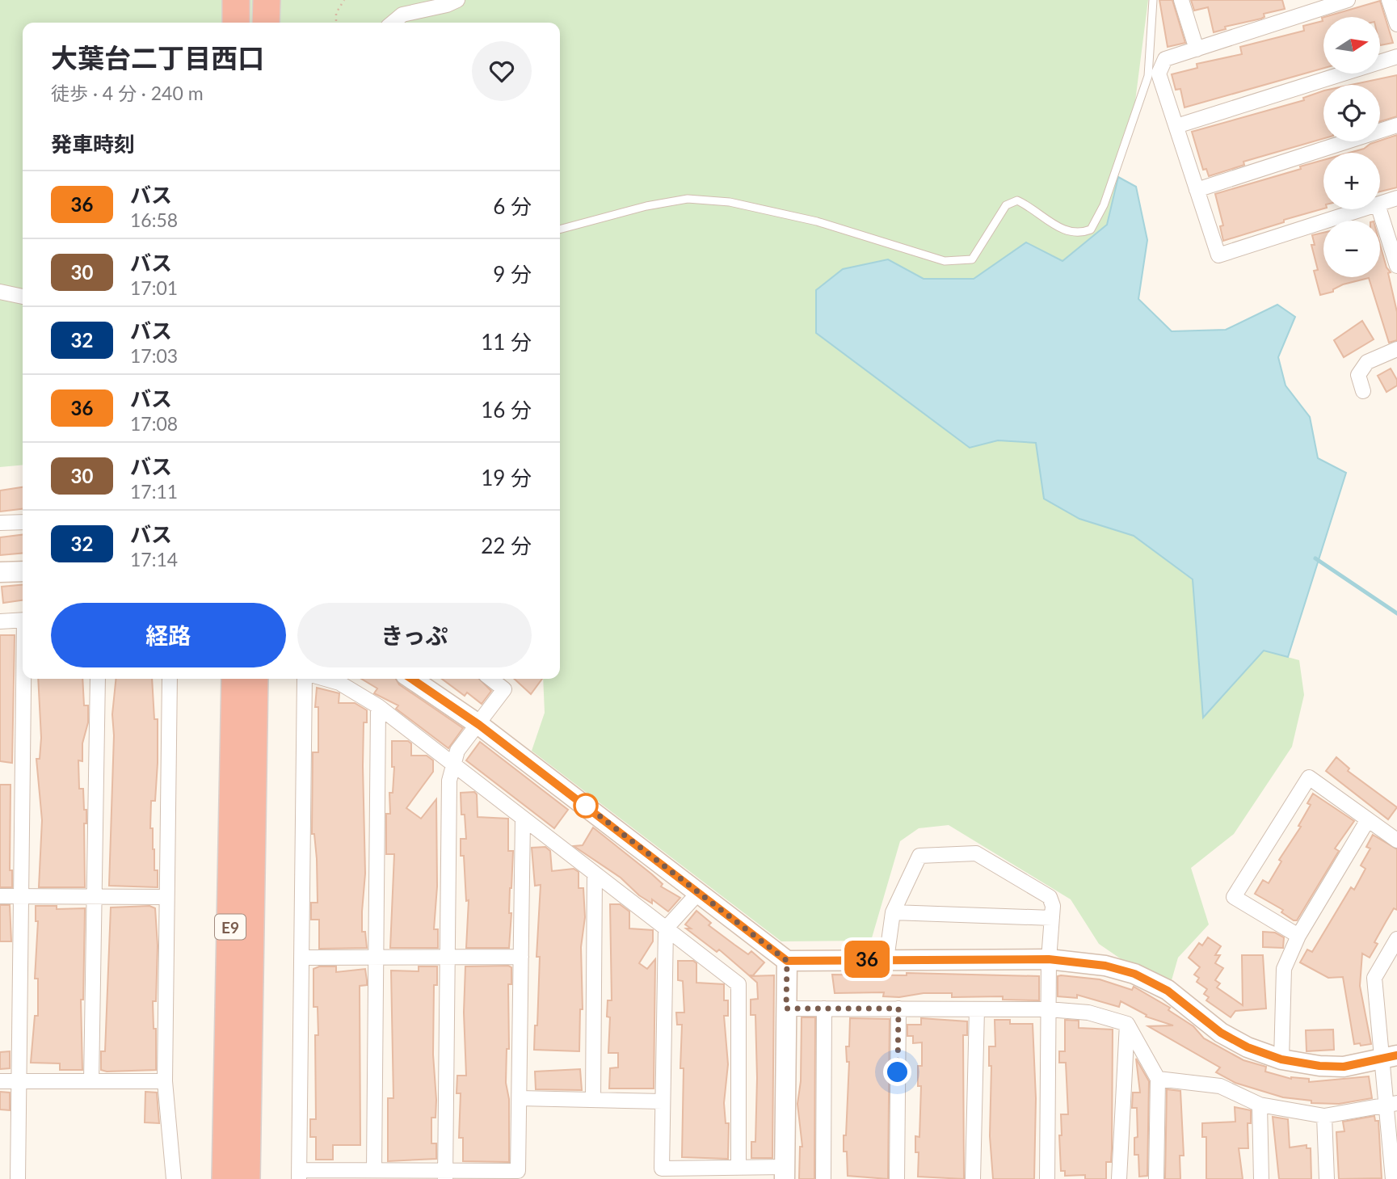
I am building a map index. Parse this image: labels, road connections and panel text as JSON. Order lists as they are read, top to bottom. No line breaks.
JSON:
{"streets":{"highway":["E9"]},"lines":["bus line 36"],"north":"right","page":{"on_map":"36","map_buttons":["+","−"],"heading":[["大葉台二丁目西口","徒歩 · 4 分 · 240 m"],"発車時刻"],"list":[{"mark":"36","name":"バス","note":"16:58","value":"6 分"},{"mark":"30","name":"バス","note":"17:01","value":"9 分"},{"mark":"32","name":"バス","note":"17:03","value":"11 分"},{"mark":"36","name":"バス","note":"17:08","value":"16 分"},{"mark":"30","name":"バス","note":"17:11","value":"19 分"},{"mark":"32","name":"バス","note":"17:14","value":"22 分"}],"buttons":["経路","きっぷ"]}}
